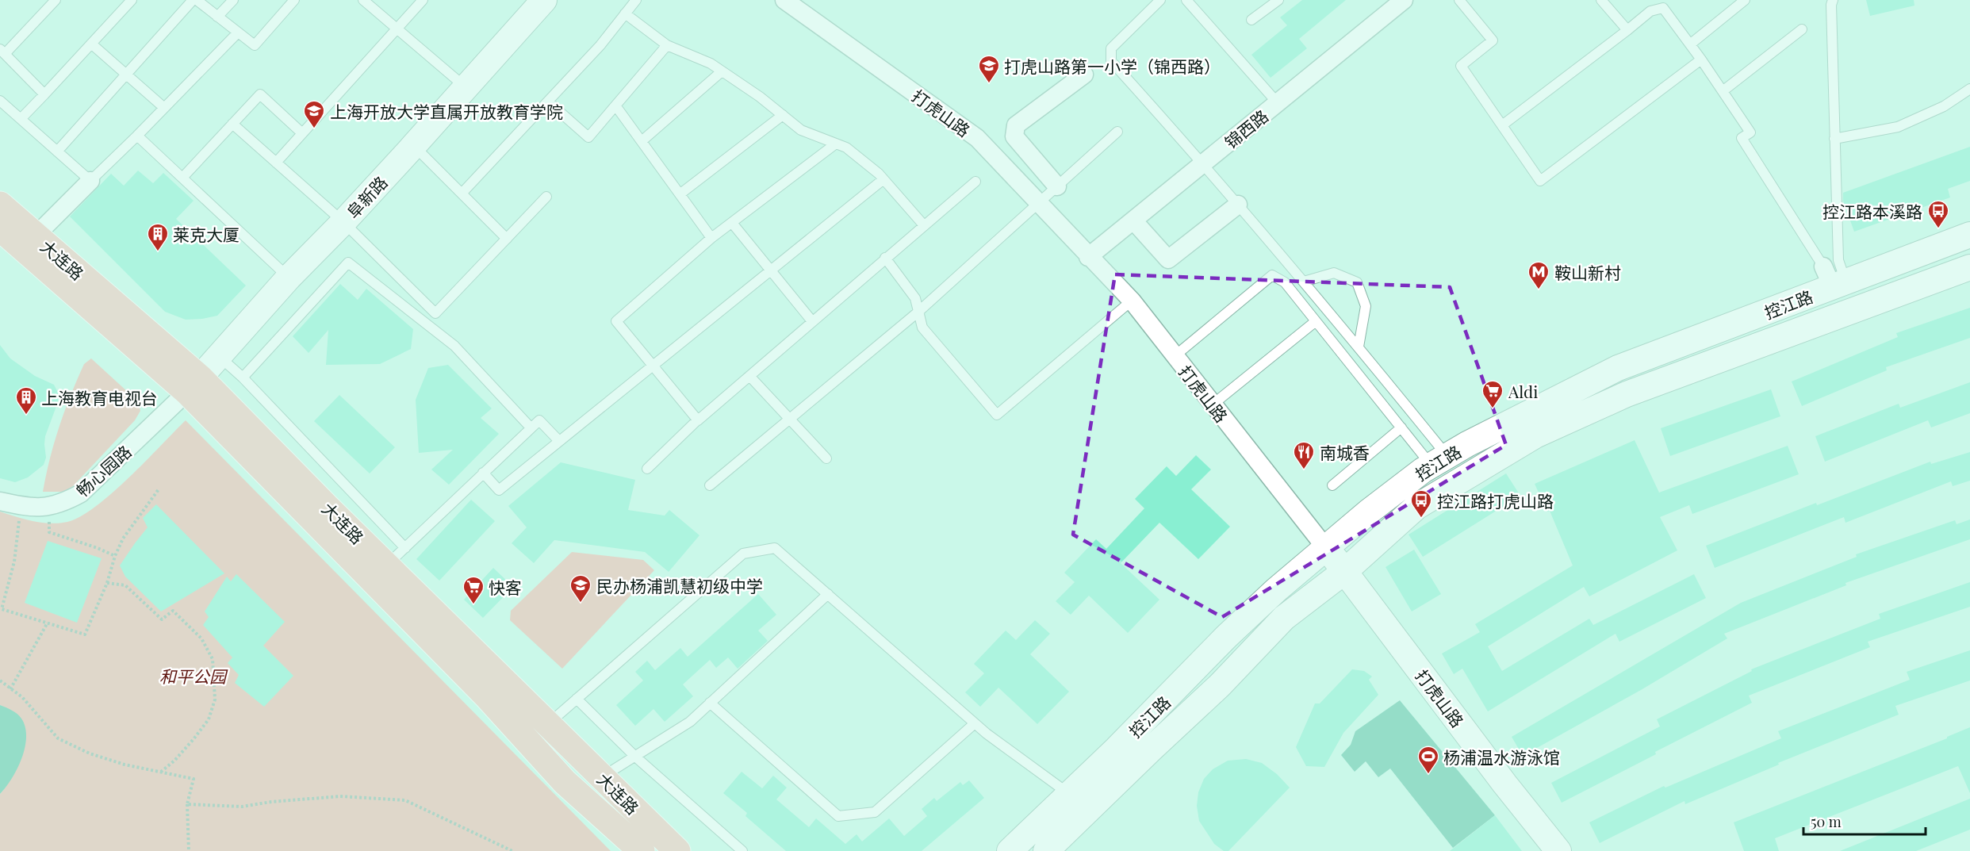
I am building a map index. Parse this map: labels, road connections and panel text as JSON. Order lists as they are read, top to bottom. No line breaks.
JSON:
{"streets":{"main road":["打虎山路","阜新路","大连路","控江路"],"street":["锦西路","畅心园路"]},"crossings":[["打虎山路","锦西路"],["打虎山路","控江路"],["阜新路","大连路"],["阜新路","畅心园路"],["大连路","畅心园路"]],"parks":["和平公园"],"places":{"school or university":["打虎山路第一小学（锦西路）","上海开放大学直属开放教育学院","民办杨浦凯慧初级中学"],"bus stop":["控江路本溪路","控江路打虎山路"],"building":["莱克大厦","上海教育电视台"],"metro station":["鞍山新村"],"supermarket":["Aldi","快客"],"restaurant":["南城香"],"sports":["杨浦温水游泳馆"]},"scale_bar":"50 m"}
